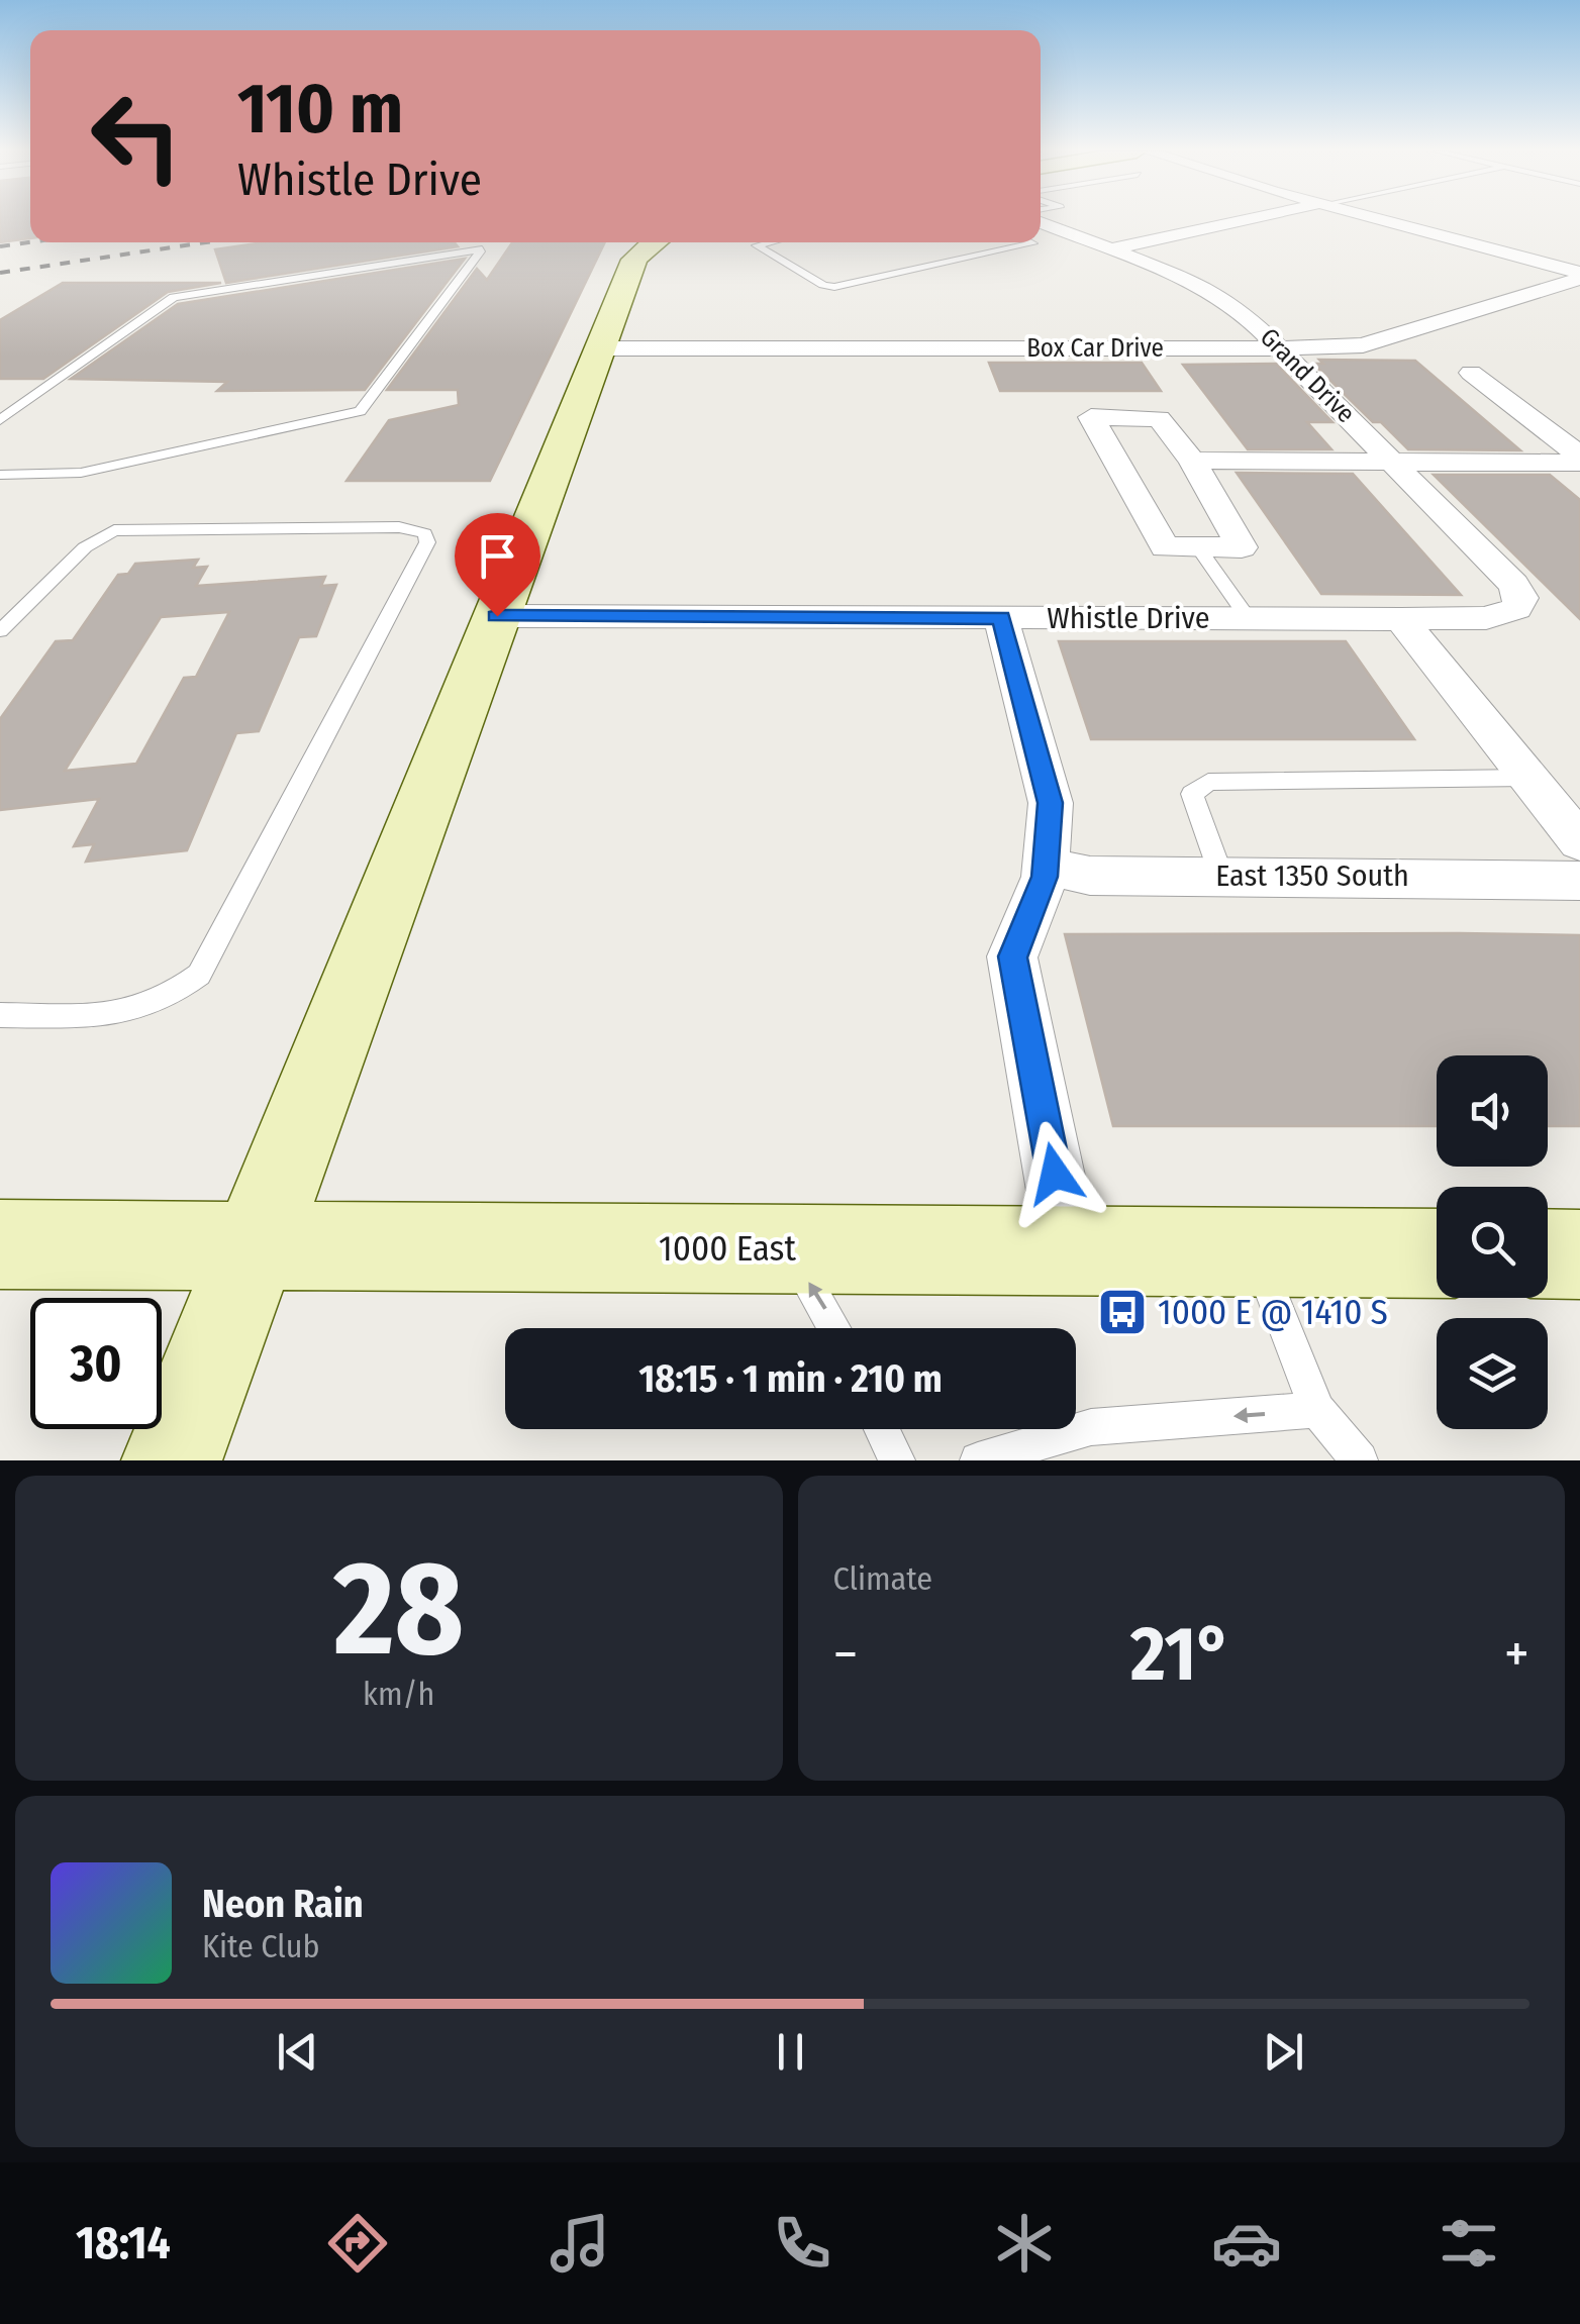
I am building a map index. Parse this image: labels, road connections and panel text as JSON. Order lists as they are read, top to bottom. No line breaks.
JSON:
{"streets":{"street":["Box Car Drive","Grand Drive","Whistle Drive","East 1350 South","1000 East"]},"crossings":[["Box Car Drive","Grand Drive"],["Grand Drive","Whistle Drive"]],"places":{"bus stop":["1000 E @ 1410 S"]},"page":{"turn":["110 m","Whistle Drive"],"limit":"30","trip":"18:15 · 1 min · 210 m","tile":[["28","km/h"],"Climate"],"heat":["−","21°","+"],"song":["Neon Rain","Kite Club"],"tabs":"18:14"}}
